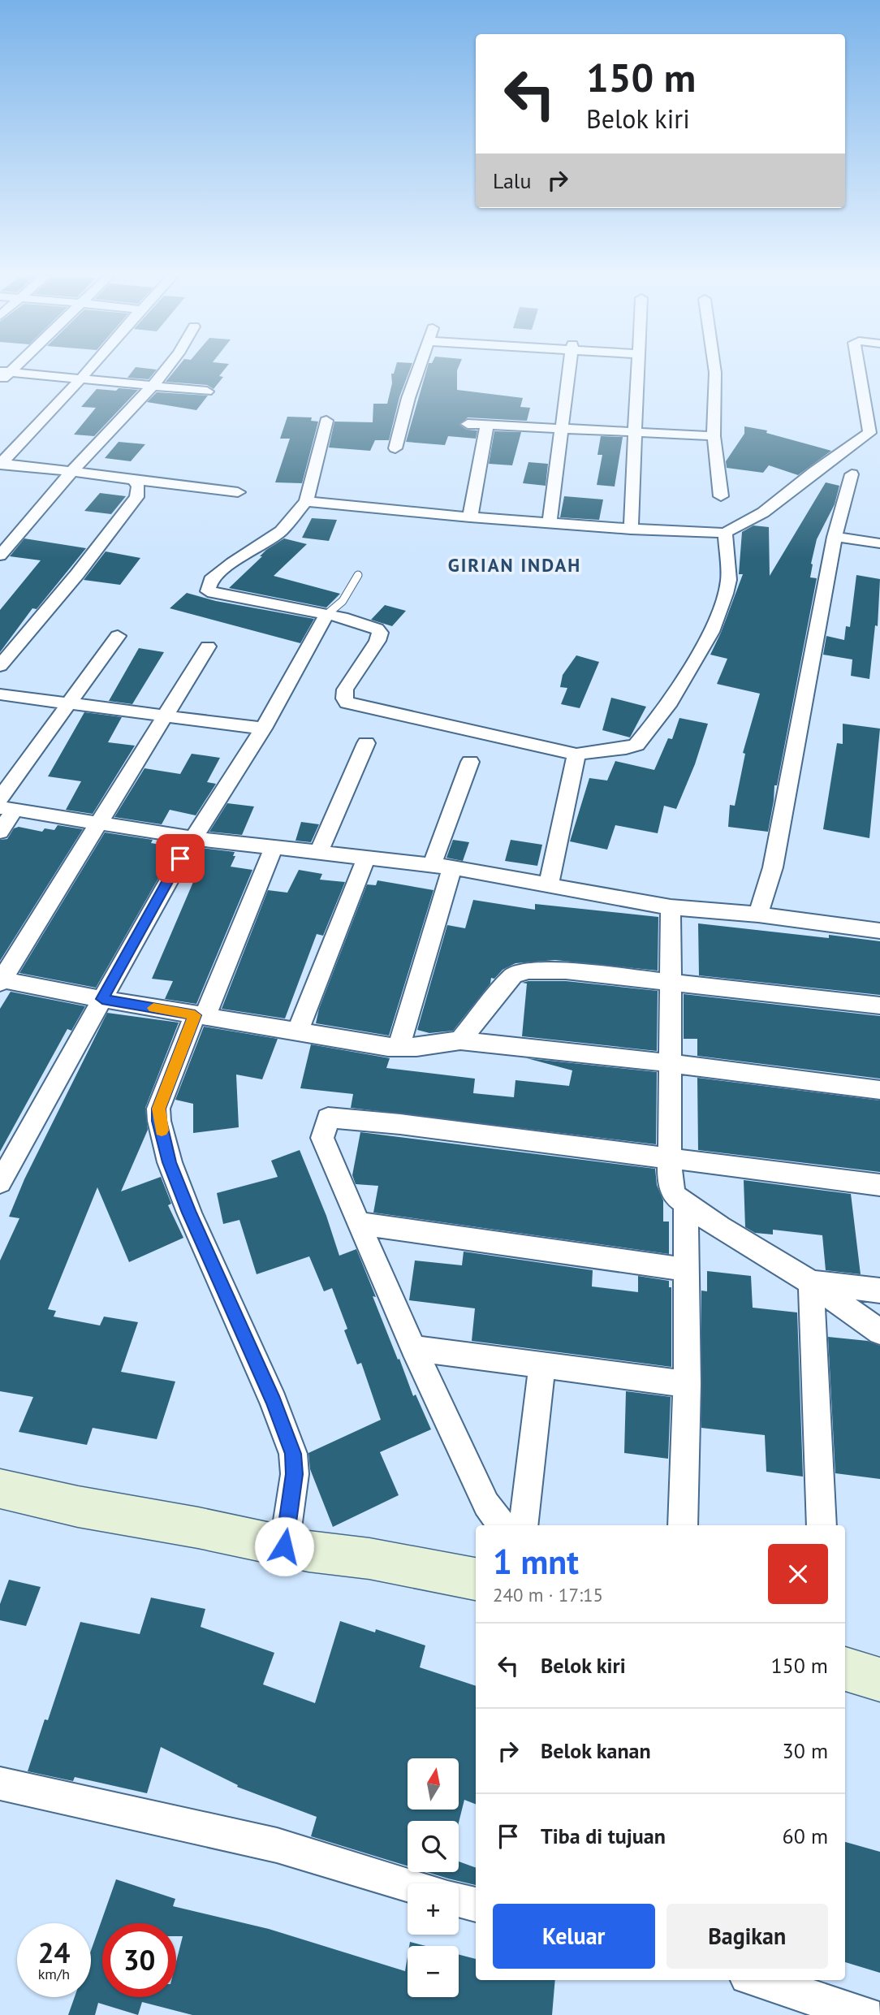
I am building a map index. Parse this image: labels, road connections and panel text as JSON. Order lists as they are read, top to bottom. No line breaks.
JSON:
{"districts":["GIRIAN INDAH"],"north":"top","page":{"turn":["150 m","Belok kiri"],"then":"Lalu","heading":["1 mnt","240 m · 17:15"],"list":[{"name":"Belok kiri","value":"150 m"},{"name":"Belok kanan","value":"30 m"},{"name":"Tiba di tujuan","value":"60 m"}],"map_buttons":["+","−"],"buttons":["Keluar","Bagikan"],"speed":"24 km/h","limit":"30"}}
